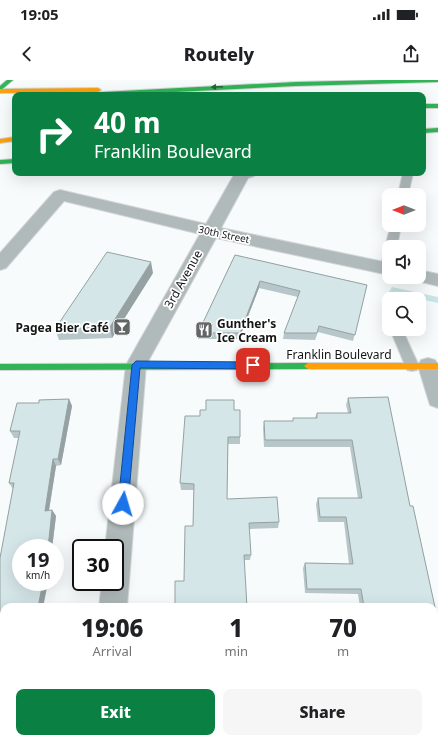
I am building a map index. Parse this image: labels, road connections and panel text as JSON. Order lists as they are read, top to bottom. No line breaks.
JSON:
{"streets":{"main road":["Franklin Boulevard"],"street":["30th Street","3rd Avenue"]},"crossings":[["30th Street","3rd Avenue"],["3rd Avenue","Franklin Boulevard"]],"places":{"bar":["Pagea Bier Café"],"restaurant":["Gunther's Ice Cream"]},"north":"left","page":{"status":"19:05","header":"Routely","turn":["40 m","Franklin Boulevard"],"speed":"19 km/h","limit":"30","eta":["19:06","Arrival","1","min","70","m"],"buttons":["Exit","Share"]}}
